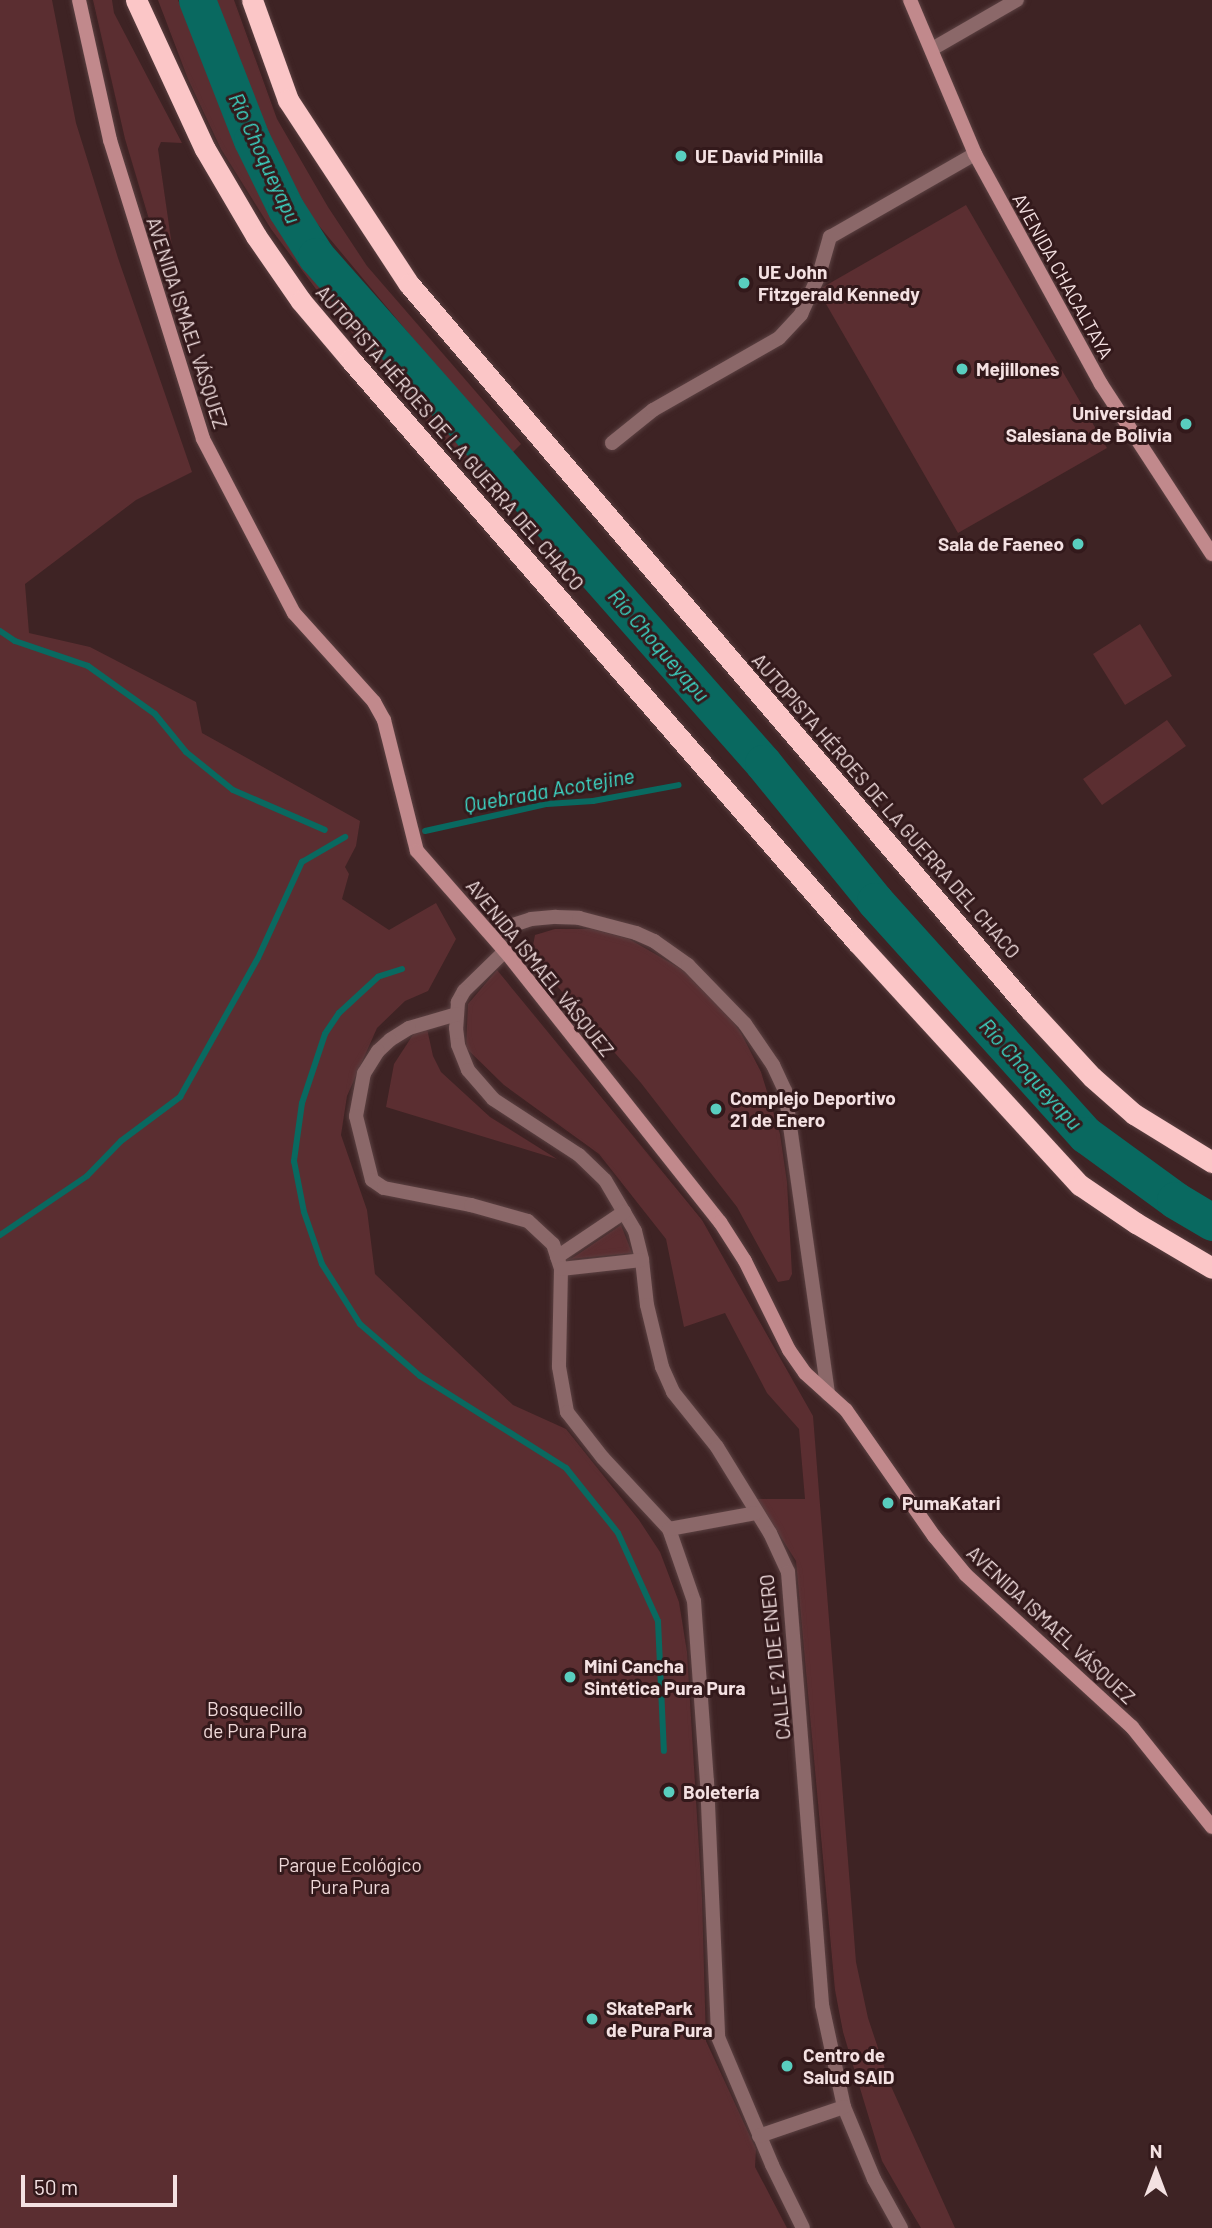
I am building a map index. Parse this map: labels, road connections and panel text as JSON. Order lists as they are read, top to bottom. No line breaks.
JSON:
{"streets":{"highway":["AUTOPISTA HÉROES DE LA GUERRA DEL CHACO"],"main road":["AVENIDA CHACALTAYA","AVENIDA ISMAEL VÁSQUEZ"],"street":["CALLE 21 DE ENERO"]},"crossings":[["AVENIDA ISMAEL VÁSQUEZ","CALLE 21 DE ENERO"]],"water":["Río Choqueyapu","Quebrada Acotejine"],"parks":["Bosquecillo de Pura Pura","Parque Ecológico Pura Pura"],"places":["UE David Pinilla","UE John Fitzgerald Kennedy","Mejillones","Universidad Salesiana de Bolivia","Sala de Faeneo","Complejo Deportivo 21 de Enero","PumaKatari","Mini Cancha Sintética Pura Pura","Boletería","SkatePark de Pura Pura","Centro de Salud SAID"],"scale_bar":"50 m","north":"top"}
